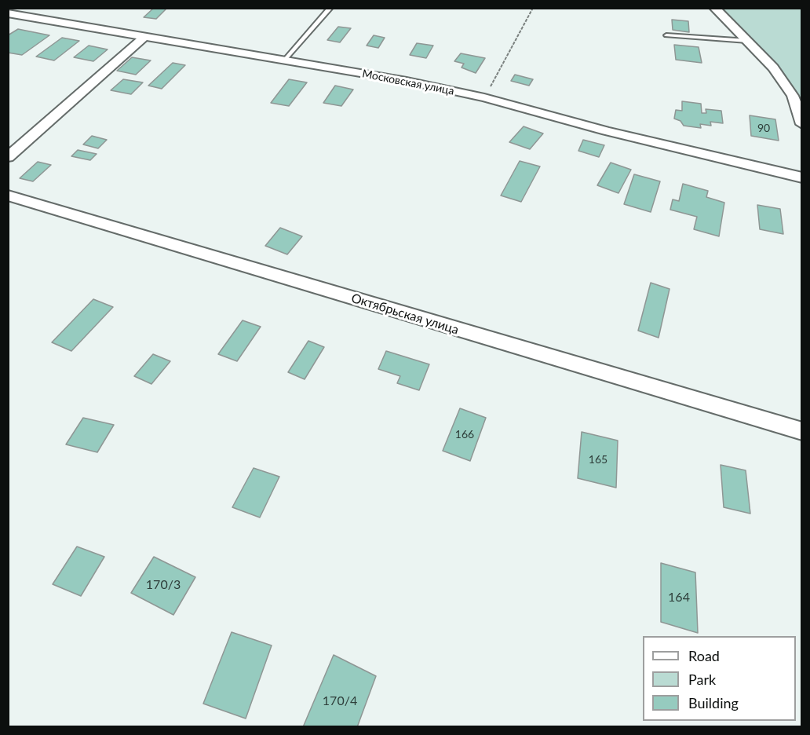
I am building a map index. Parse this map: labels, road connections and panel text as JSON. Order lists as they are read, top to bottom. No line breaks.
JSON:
{"streets":{"street":["Московская улица","Октябрьская улица"]},"house_numbers":["90","166","165","170/3","164","170/4"],"legend":["Road","Park","Building"]}
